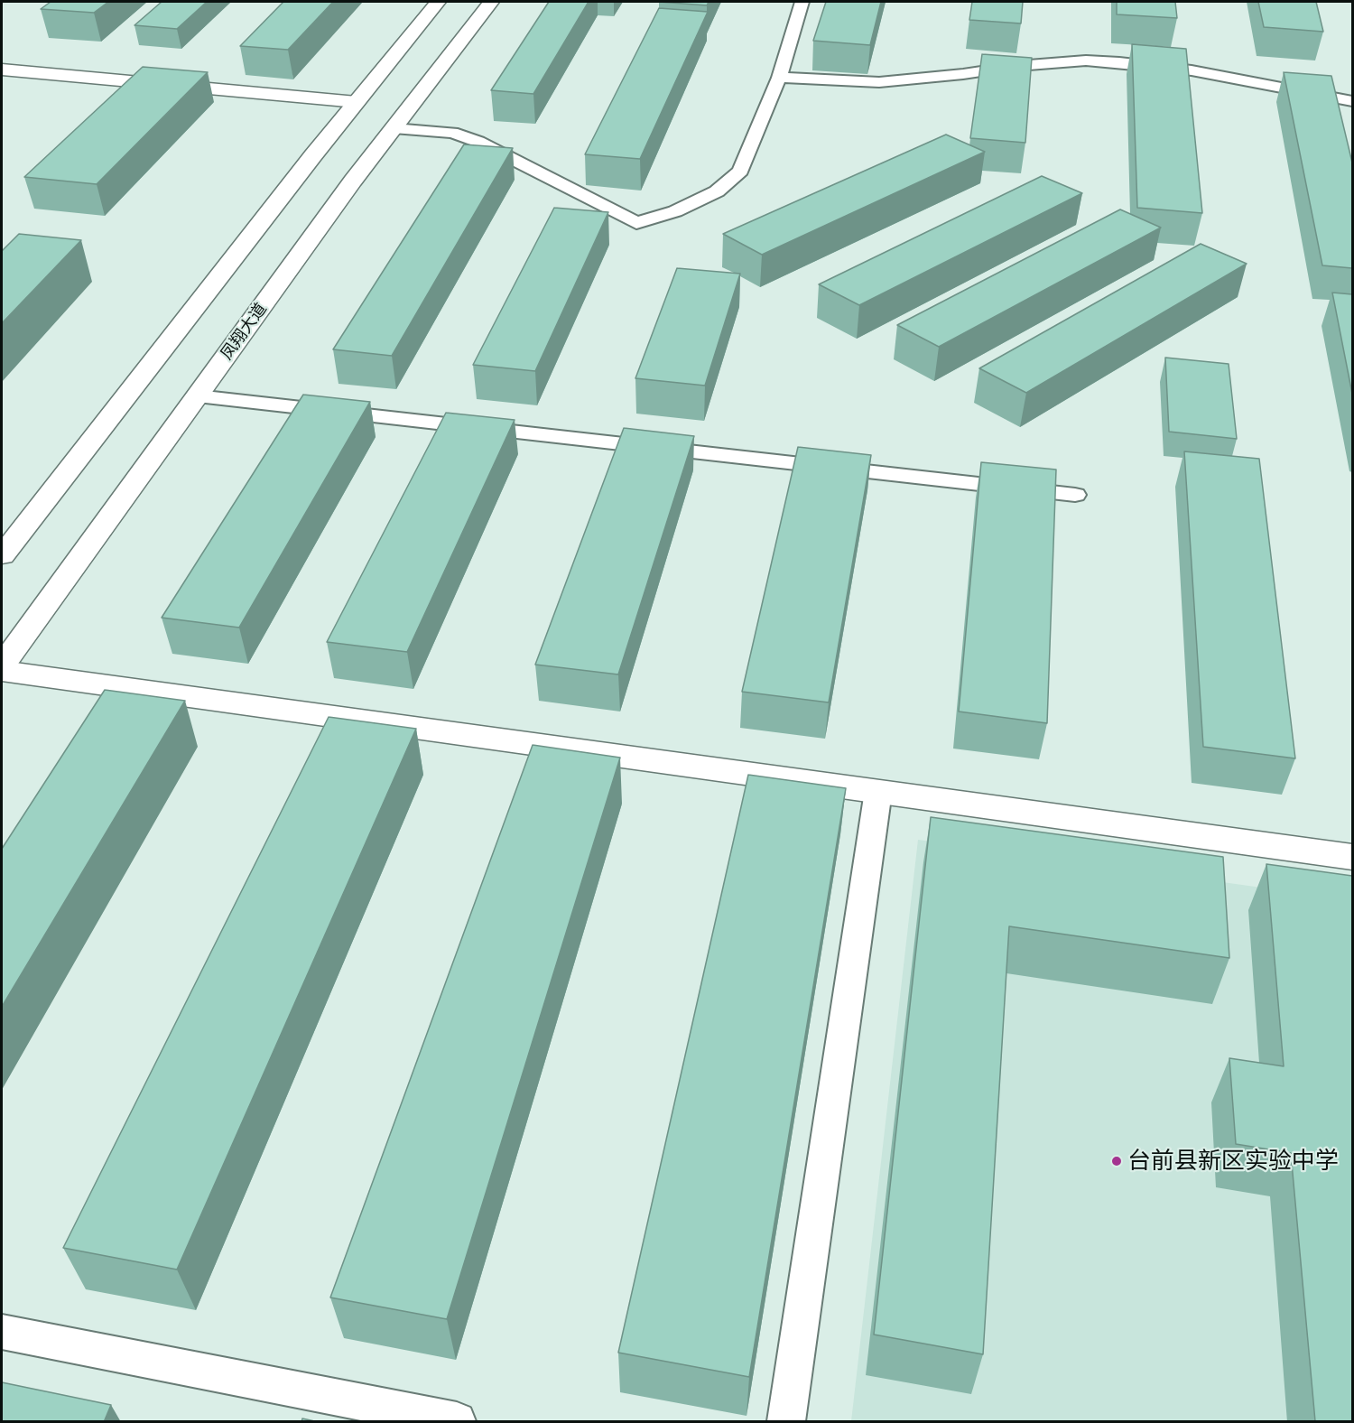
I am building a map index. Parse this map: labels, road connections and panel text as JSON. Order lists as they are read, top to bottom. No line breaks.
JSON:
{"streets":{"main road":["凤翔大道"]},"places":["台前县新区实验中学"]}
